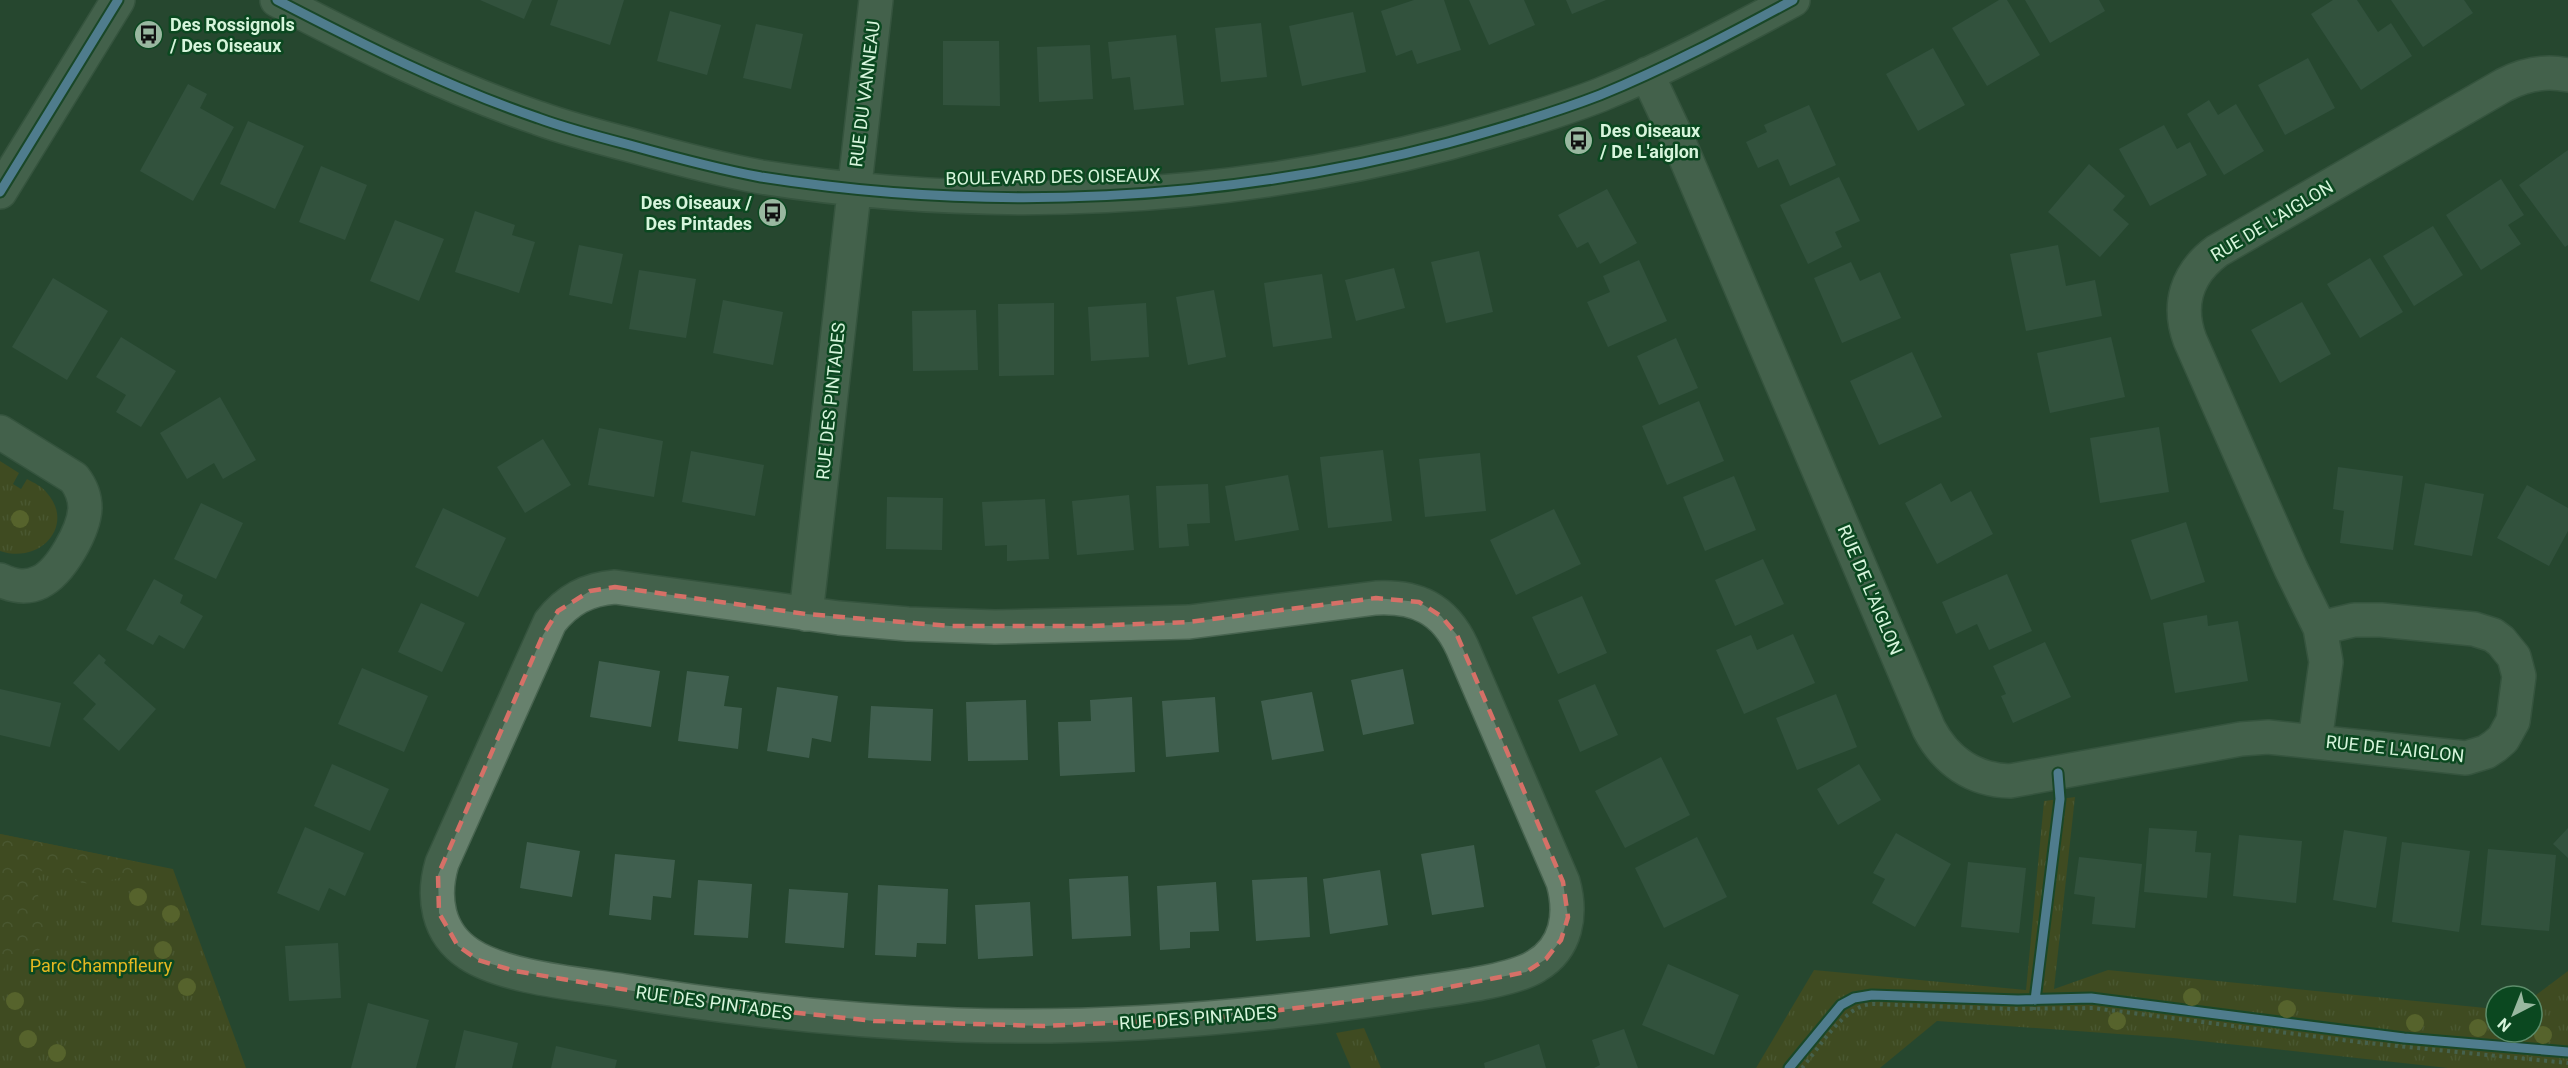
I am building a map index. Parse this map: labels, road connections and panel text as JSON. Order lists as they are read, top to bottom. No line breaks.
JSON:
{"streets":{"street":["RUE DU VANNEAU","BOULEVARD DES OISEAUX","RUE DE L'AIGLON","RUE DES PINTADES"]},"crossings":[["RUE DU VANNEAU","BOULEVARD DES OISEAUX"],["RUE DU VANNEAU","RUE DES PINTADES"],["BOULEVARD DES OISEAUX","RUE DE L'AIGLON"],["BOULEVARD DES OISEAUX","RUE DES PINTADES"]],"parks":["Parc Champfleury"],"places":{"bus stop":["Des Rossignols / Des Oiseaux","Des Oiseaux / De L'aiglon","Des Oiseaux / Des Pintades"]},"north":"bottom left"}
